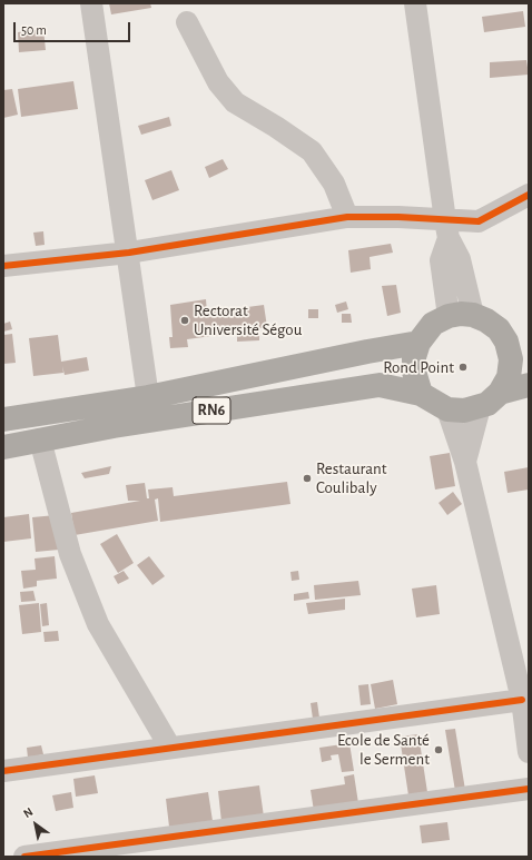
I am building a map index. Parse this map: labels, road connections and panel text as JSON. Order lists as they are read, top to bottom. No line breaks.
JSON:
{"streets":{"highway":["RN6"]},"places":["Rectorat Université Ségou","Rond Point","Restaurant Coulibaly","Ecole de Santé le Serment"],"scale_bar":"50 m","north":"top left"}
